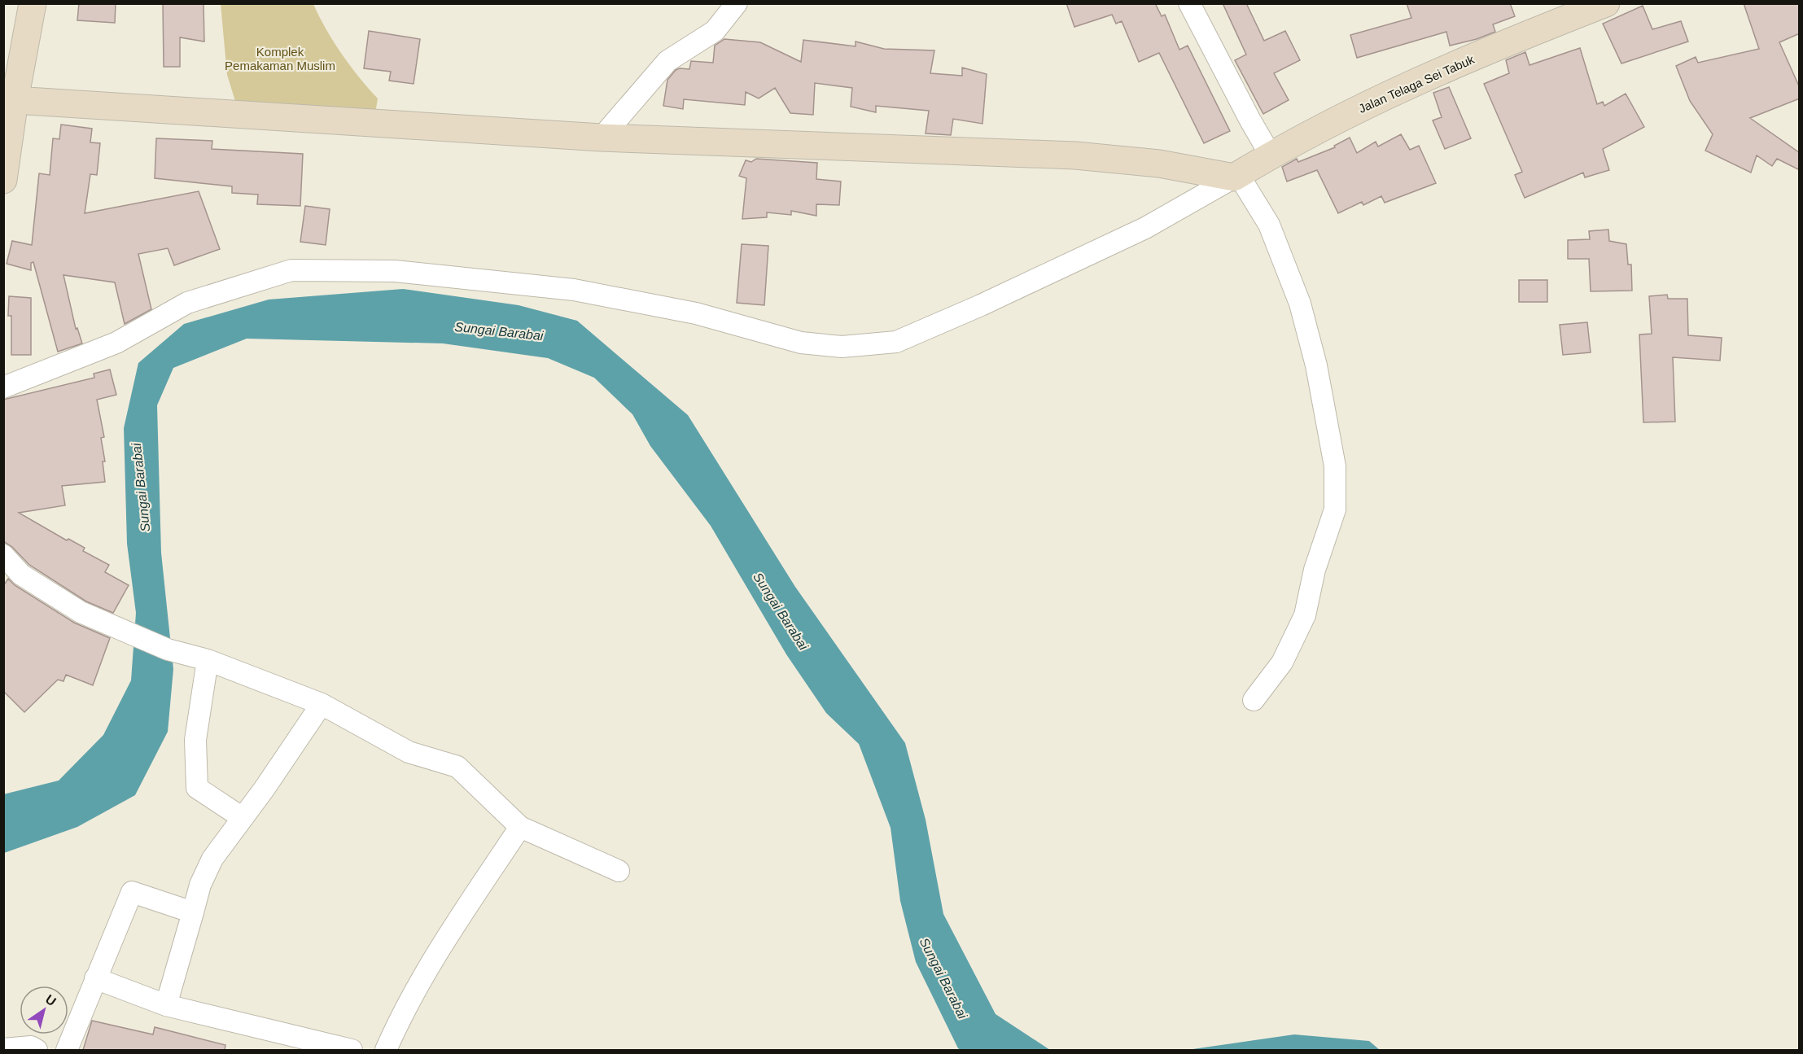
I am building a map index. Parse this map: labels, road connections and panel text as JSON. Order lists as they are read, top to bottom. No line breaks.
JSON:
{"streets":{"main road":["Jalan Telaga Sei Tabuk"]},"water":["Sungai Barabai"],"parks":["Komplek Pemakaman Muslim"],"north":"top right"}
